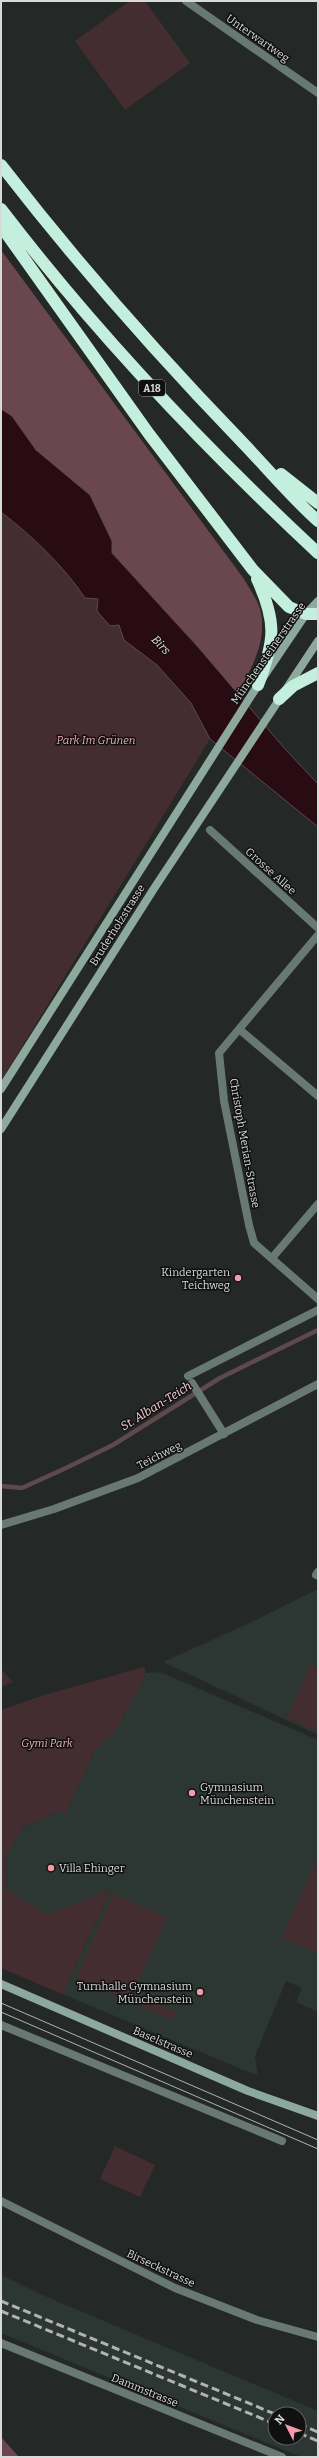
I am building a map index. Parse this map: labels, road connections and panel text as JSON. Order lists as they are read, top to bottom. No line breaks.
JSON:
{"streets":{"highway":["A18"],"main road":["Münchensteinerstrasse","Bruderholzstrasse","Baselstrasse"],"street":["Unterwartweg","Grosse Allee","Christoph Merian-Strasse","Teichweg","Birseckstrasse","Dammstrasse"]},"crossings":[["Münchensteinerstrasse","Bruderholzstrasse"]],"water":["Birs","St. Alban-Teich"],"parks":["Park Im Grünen","Gymi Park"],"places":["Kindergarten Teichweg","Gymnasium Münchenstein","Villa Ehinger","Turnhalle Gymnasium Münchenstein"],"north":"top left"}
